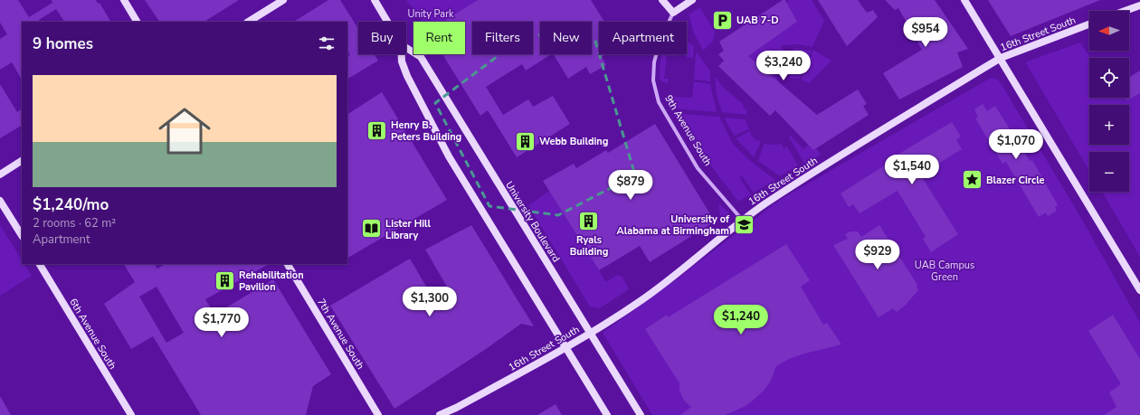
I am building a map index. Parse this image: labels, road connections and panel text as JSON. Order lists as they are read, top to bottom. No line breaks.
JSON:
{"streets":{"street":["16th Street South","9th Avenue South","University Boulevard","6th Avenue South","7th Avenue South"]},"crossings":[["16th Street South","9th Avenue South"],["16th Street South","University Boulevard"]],"parks":["Unity Park","UAB Campus Green"],"places":{"parking":["UAB 7-D"],"building":["Henry B. Peters Building","Webb Building","Ryals Building","Rehabilitation Pavilion"],"place":["Blazer Circle"],"school or university":["University of Alabama at Birmingham"],"library":["Lister Hill Library"]},"north":"left","page":{"map_buttons":["+","−"],"price":["$954","$3,240","$1,070","$1,540","$879","$929","$1,300","$1,240","$1,770"],"chip":["Buy","Rent","Filters","New","Apartment"],"heading":"9 homes","list":[{"name":"$1,240/mo","note":"2 rooms · 62 m² · Apartment"}]}}
